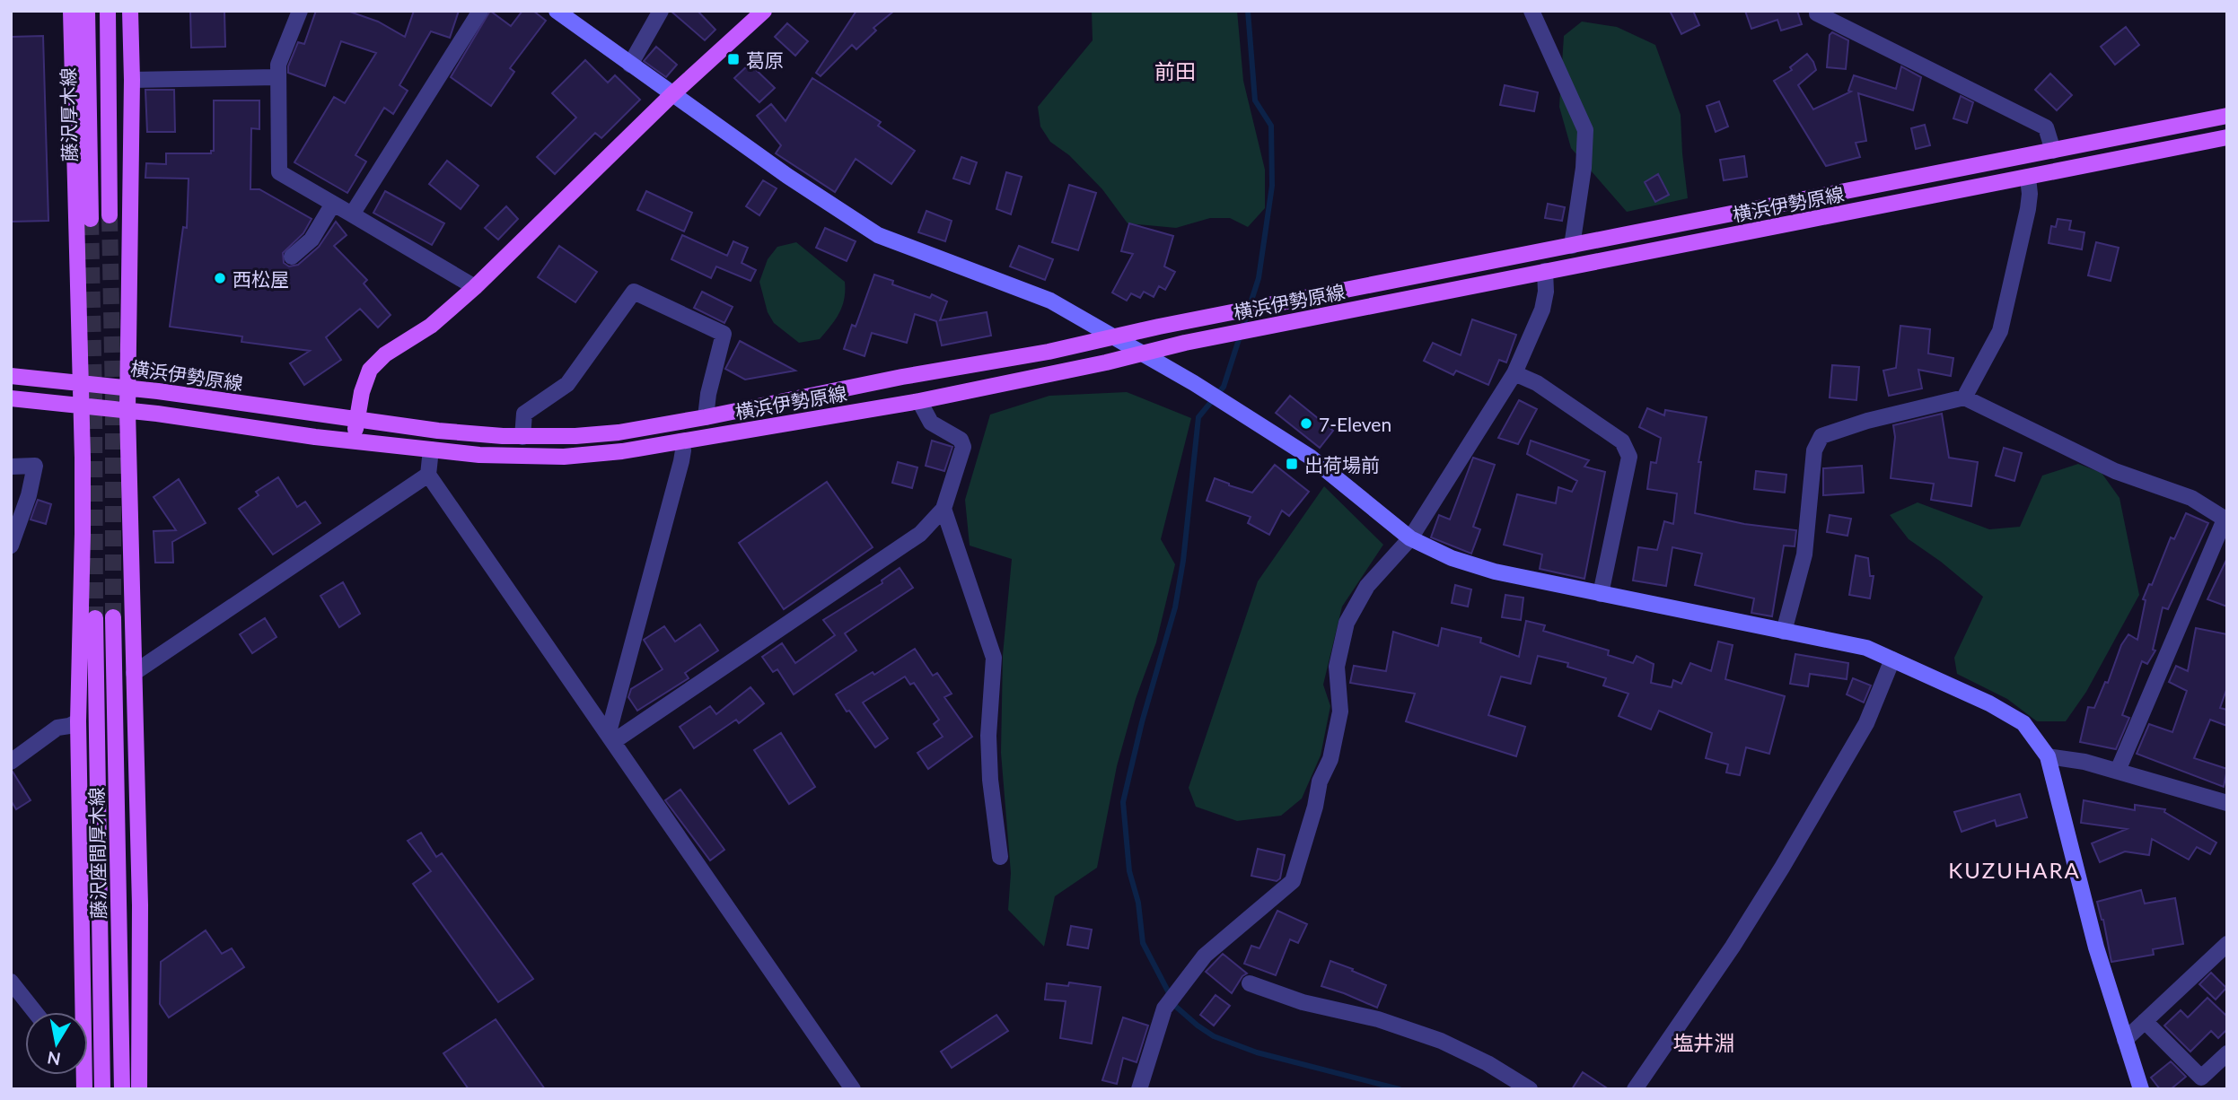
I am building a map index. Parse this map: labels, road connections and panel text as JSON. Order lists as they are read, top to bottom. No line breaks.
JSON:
{"streets":{"main road":["藤沢厚木線","横浜伊勢原線","藤沢座間厚木線"]},"districts":["前田","KUZUHARA","塩井淵"],"places":{"transit":["葛原","出荷場前"],"other":["西松屋","7-Eleven"]},"north":"bottom"}
